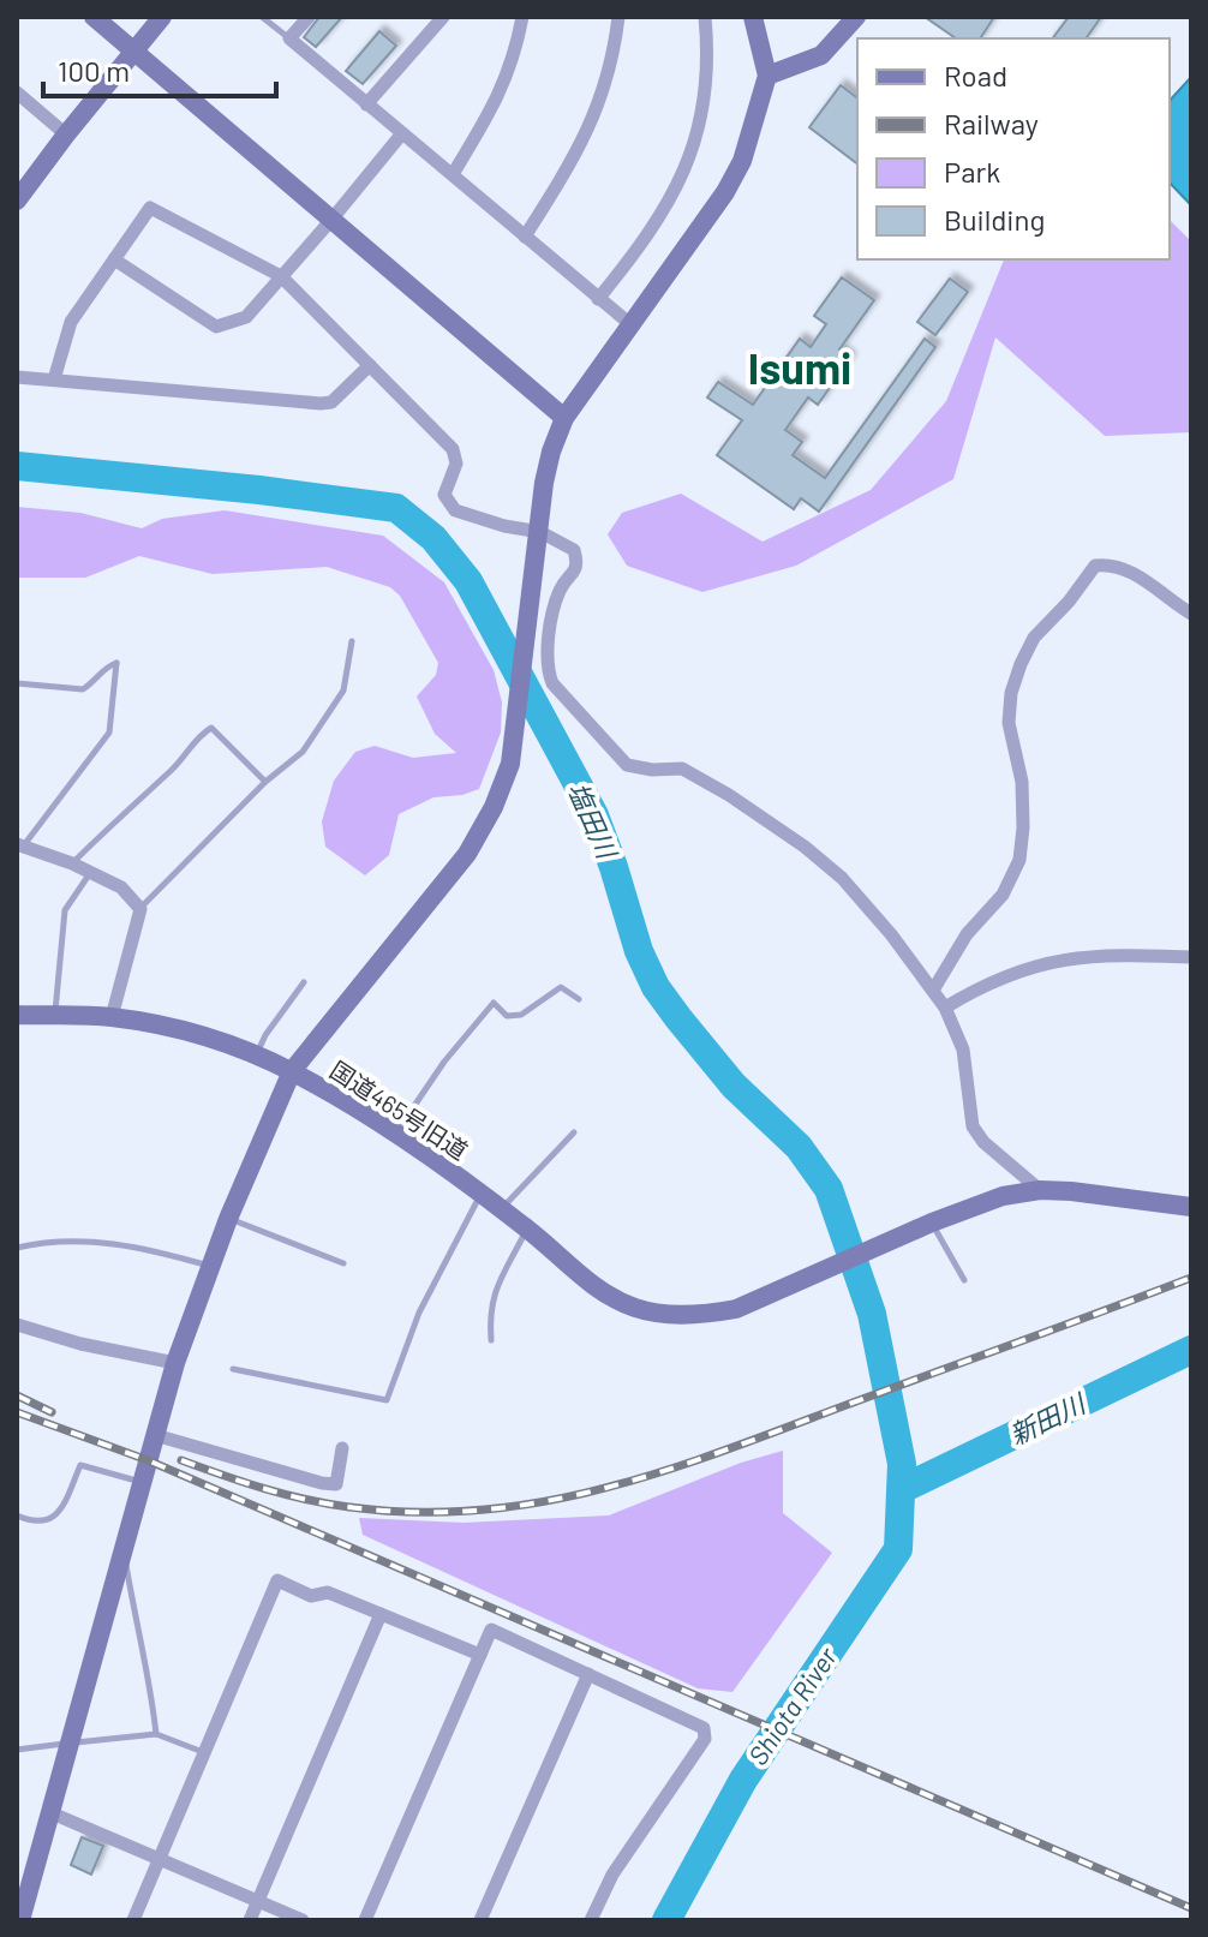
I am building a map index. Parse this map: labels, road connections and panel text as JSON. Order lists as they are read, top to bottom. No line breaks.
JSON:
{"streets":{"street":["国道465号旧道"]},"districts":["Isumi"],"water":["塩田川","新田川","Shiota River"],"legend":["Road","Railway","Park","Building"],"scale_bar":"100 m"}
